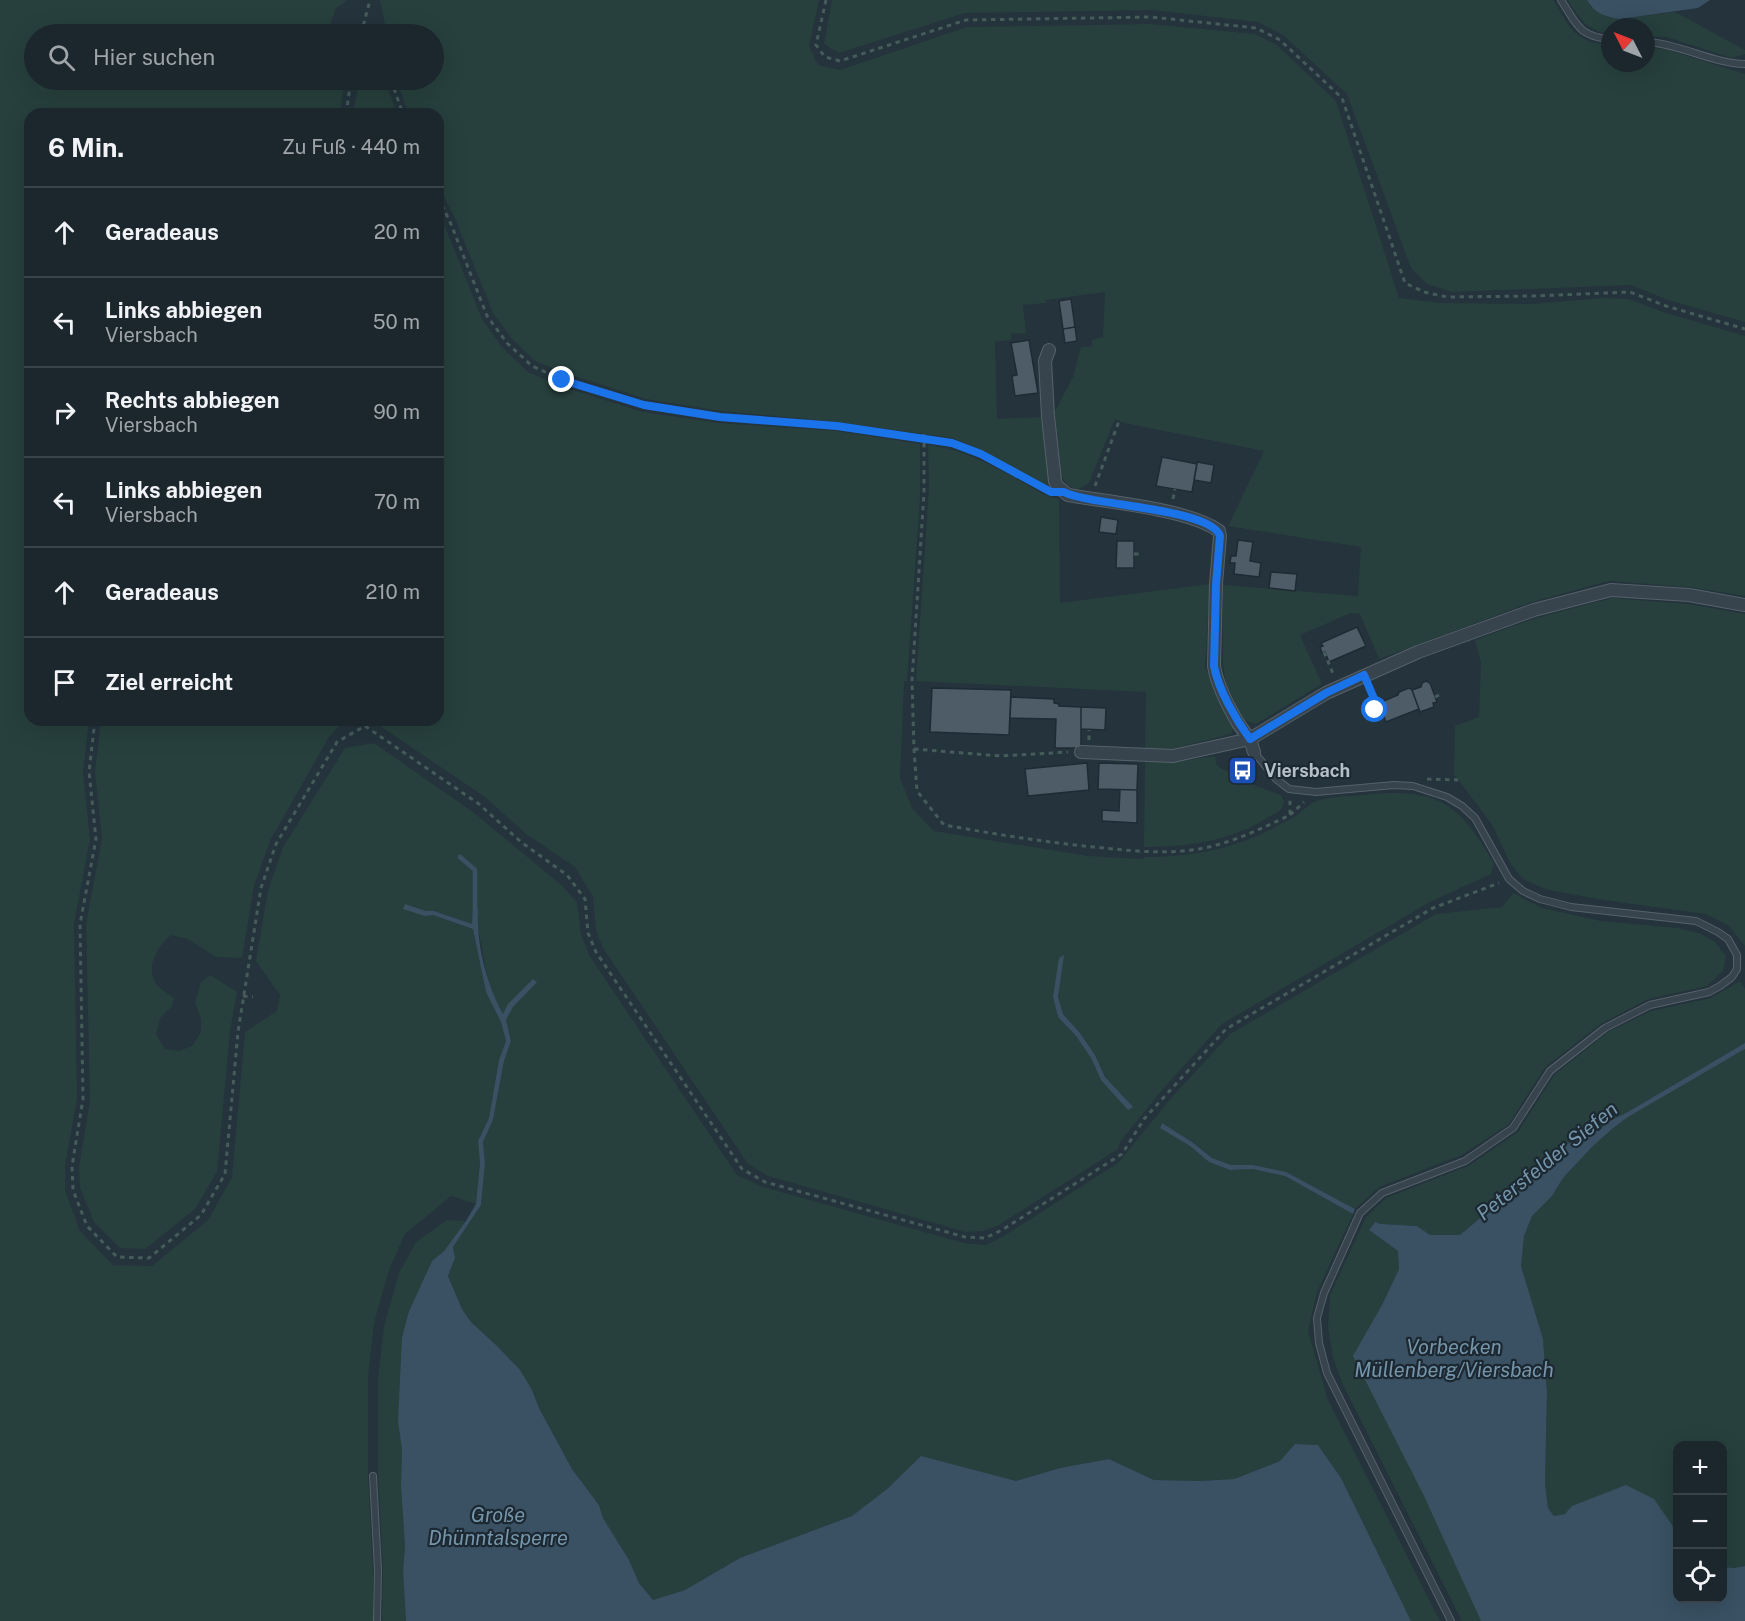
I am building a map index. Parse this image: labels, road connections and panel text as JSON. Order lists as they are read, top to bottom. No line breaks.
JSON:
{"water":["Petersfelder Siefen","Vorbecken Müllenberg/Viersbach","Große Dhünntalsperre"],"places":{"bus stop":["Viersbach"]},"north":"top left","page":{"search":"Hier suchen","heading":["6 Min.","Zu Fuß · 440 m"],"list":[["Geradeaus","20 m"],["Links abbiegen","Viersbach","50 m"],["Rechts abbiegen","Viersbach","90 m"],["Links abbiegen","Viersbach","70 m"],["Geradeaus","210 m"],"Ziel erreicht"],"map_buttons":["+","−"]}}
